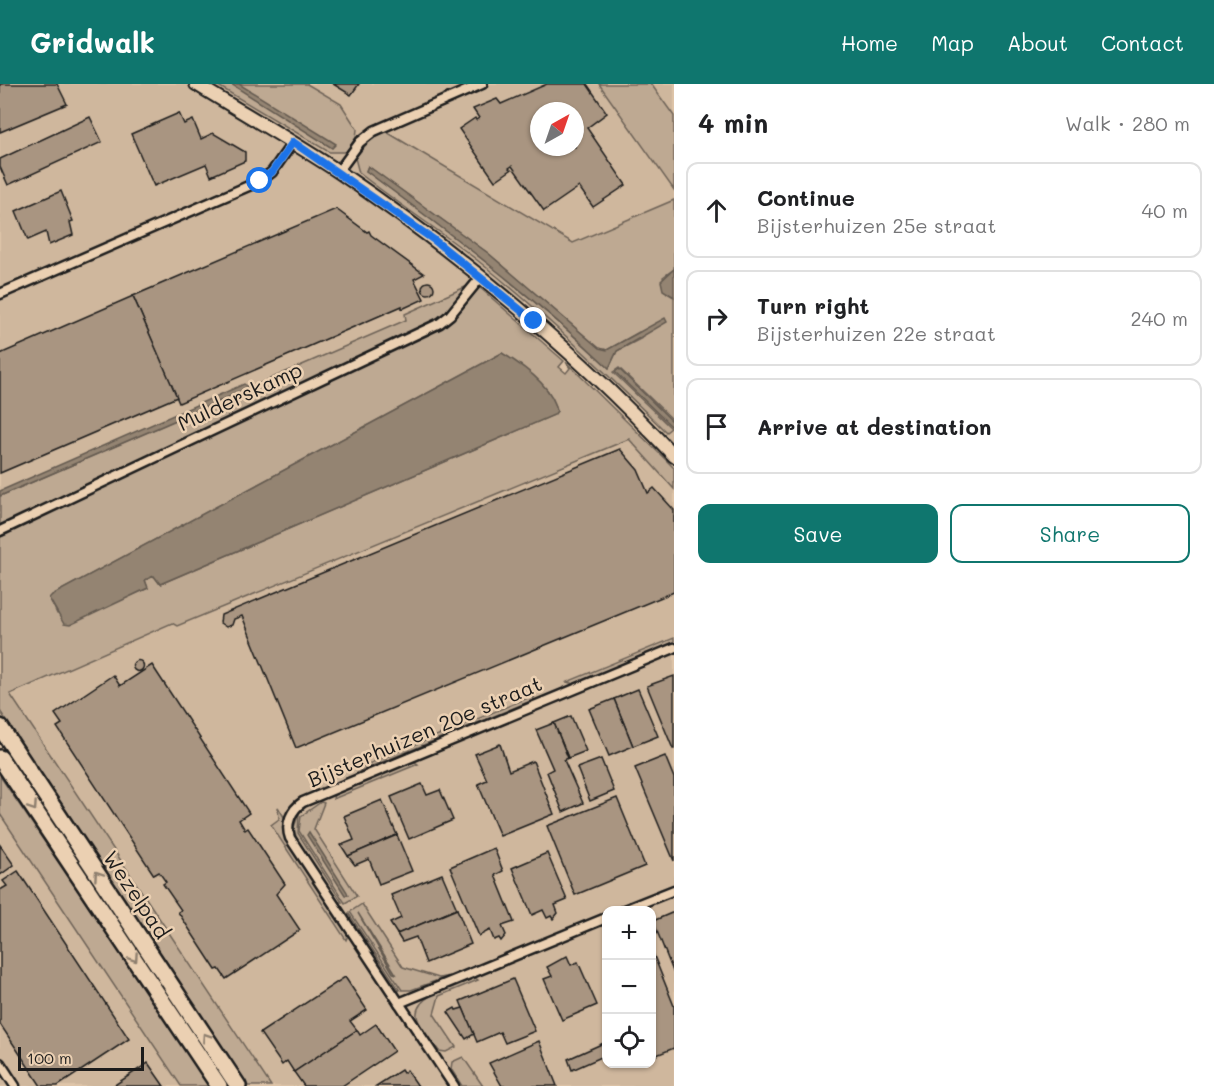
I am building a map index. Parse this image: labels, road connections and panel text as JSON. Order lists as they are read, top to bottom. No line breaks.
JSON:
{"streets":{"highway":["Wezelpad"],"street":["Mulderskamp","Bijsterhuizen 20e straat"]},"scale_bar":"100 m","north":"top right","page":{"header":"Gridwalk","nav":["Home","Map","About","Contact"],"heading":["4 min","Walk · 280 m"],"list":[["Continue","Bijsterhuizen 25e straat","40 m"],["Turn right","Bijsterhuizen 22e straat","240 m"],"Arrive at destination"],"buttons":["Save","Share"],"map_buttons":["+","−"],"scale":"100 m"}}
